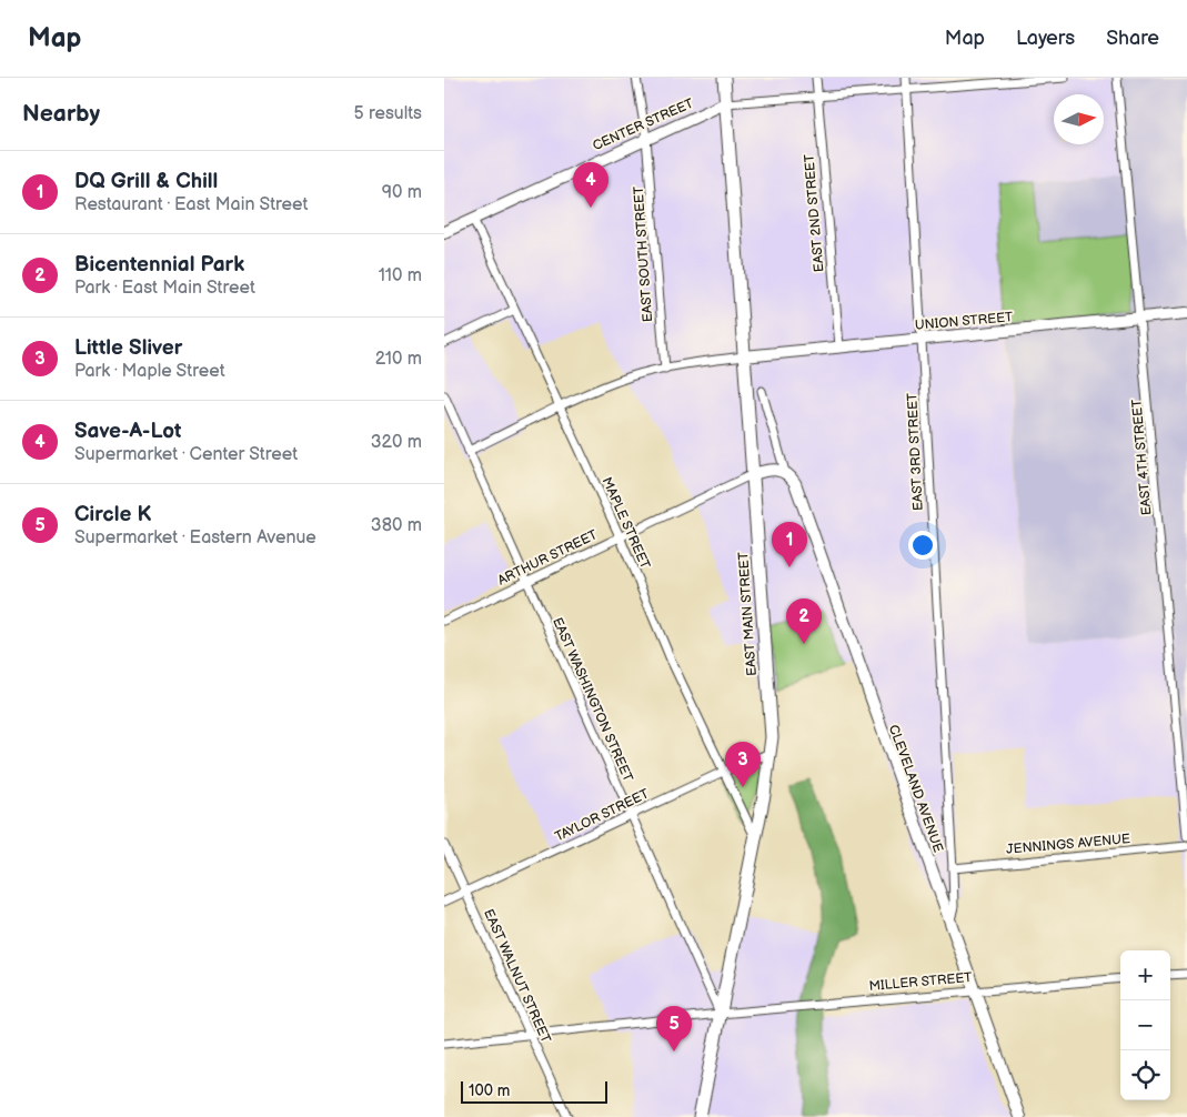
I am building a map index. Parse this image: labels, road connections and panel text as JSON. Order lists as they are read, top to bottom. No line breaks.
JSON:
{"streets":{"main road":["CENTER STREET","UNION STREET","EAST MAIN STREET","CLEVELAND AVENUE"],"street":["EAST 2ND STREET","EAST SOUTH STREET","EAST 3RD STREET","EAST 4TH STREET","MAPLE STREET","ARTHUR STREET","EAST WASHINGTON STREET","TAYLOR STREET","JENNINGS AVENUE","EAST WALNUT STREET","MILLER STREET"]},"crossings":[["CENTER STREET","EAST 2ND STREET"],["CENTER STREET","EAST SOUTH STREET"],["CENTER STREET","EAST 3RD STREET"],["CENTER STREET","MAPLE STREET"],["CENTER STREET","EAST MAIN STREET"],["EAST 2ND STREET","UNION STREET"],["UNION STREET","EAST 3RD STREET"],["UNION STREET","EAST 4TH STREET"],["UNION STREET","EAST MAIN STREET"],["EAST 3RD STREET","CLEVELAND AVENUE"],["EAST 3RD STREET","JENNINGS AVENUE"],["MAPLE STREET","ARTHUR STREET"],["MAPLE STREET","EAST MAIN STREET"],["MAPLE STREET","TAYLOR STREET"],["ARTHUR STREET","EAST MAIN STREET"],["ARTHUR STREET","EAST WASHINGTON STREET"],["EAST MAIN STREET","EAST WASHINGTON STREET"],["EAST MAIN STREET","TAYLOR STREET"],["EAST MAIN STREET","MILLER STREET"],["EAST WASHINGTON STREET","TAYLOR STREET"],["EAST WASHINGTON STREET","MILLER STREET"],["CLEVELAND AVENUE","MILLER STREET"],["TAYLOR STREET","EAST WALNUT STREET"],["EAST WALNUT STREET","MILLER STREET"]],"scale_bar":"100 m","north":"right","page":{"header":"Map","nav":["Map","Layers","Share"],"heading":["Nearby","5 results"],"list":[{"mark":"1","name":"DQ Grill & Chill","note":"Restaurant · East Main Street","value":"90 m"},{"mark":"2","name":"Bicentennial Park","note":"Park · East Main Street","value":"110 m"},{"mark":"3","name":"Little Sliver","note":"Park · Maple Street","value":"210 m"},{"mark":"4","name":"Save-A-Lot","note":"Supermarket · Center Street","value":"320 m"},{"mark":"5","name":"Circle K","note":"Supermarket · Eastern Avenue","value":"380 m"}],"pins":["4","1","2","3","5"],"map_buttons":["+","−"],"scale":"100 m"}}
